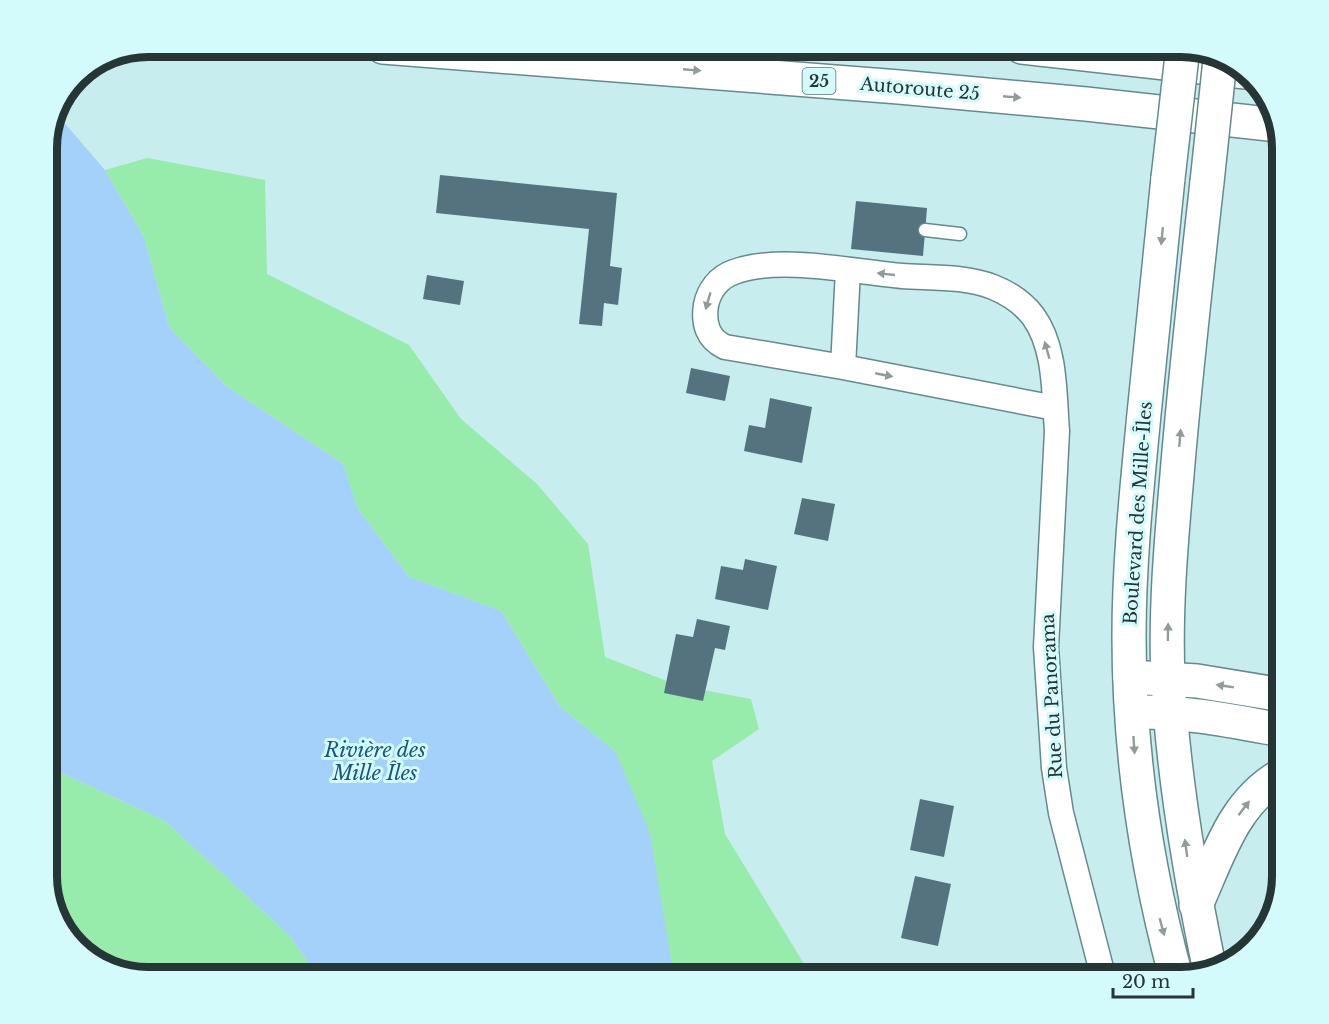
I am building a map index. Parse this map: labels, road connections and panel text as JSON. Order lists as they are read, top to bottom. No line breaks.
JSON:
{"streets":{"main road":["25","Autoroute 25","Boulevard des Mille-Îles"],"street":["Rue du Panorama"]},"one_way":["Autoroute 25"],"water":["Rivière des Mille Îles"],"scale_bar":"20 m"}
